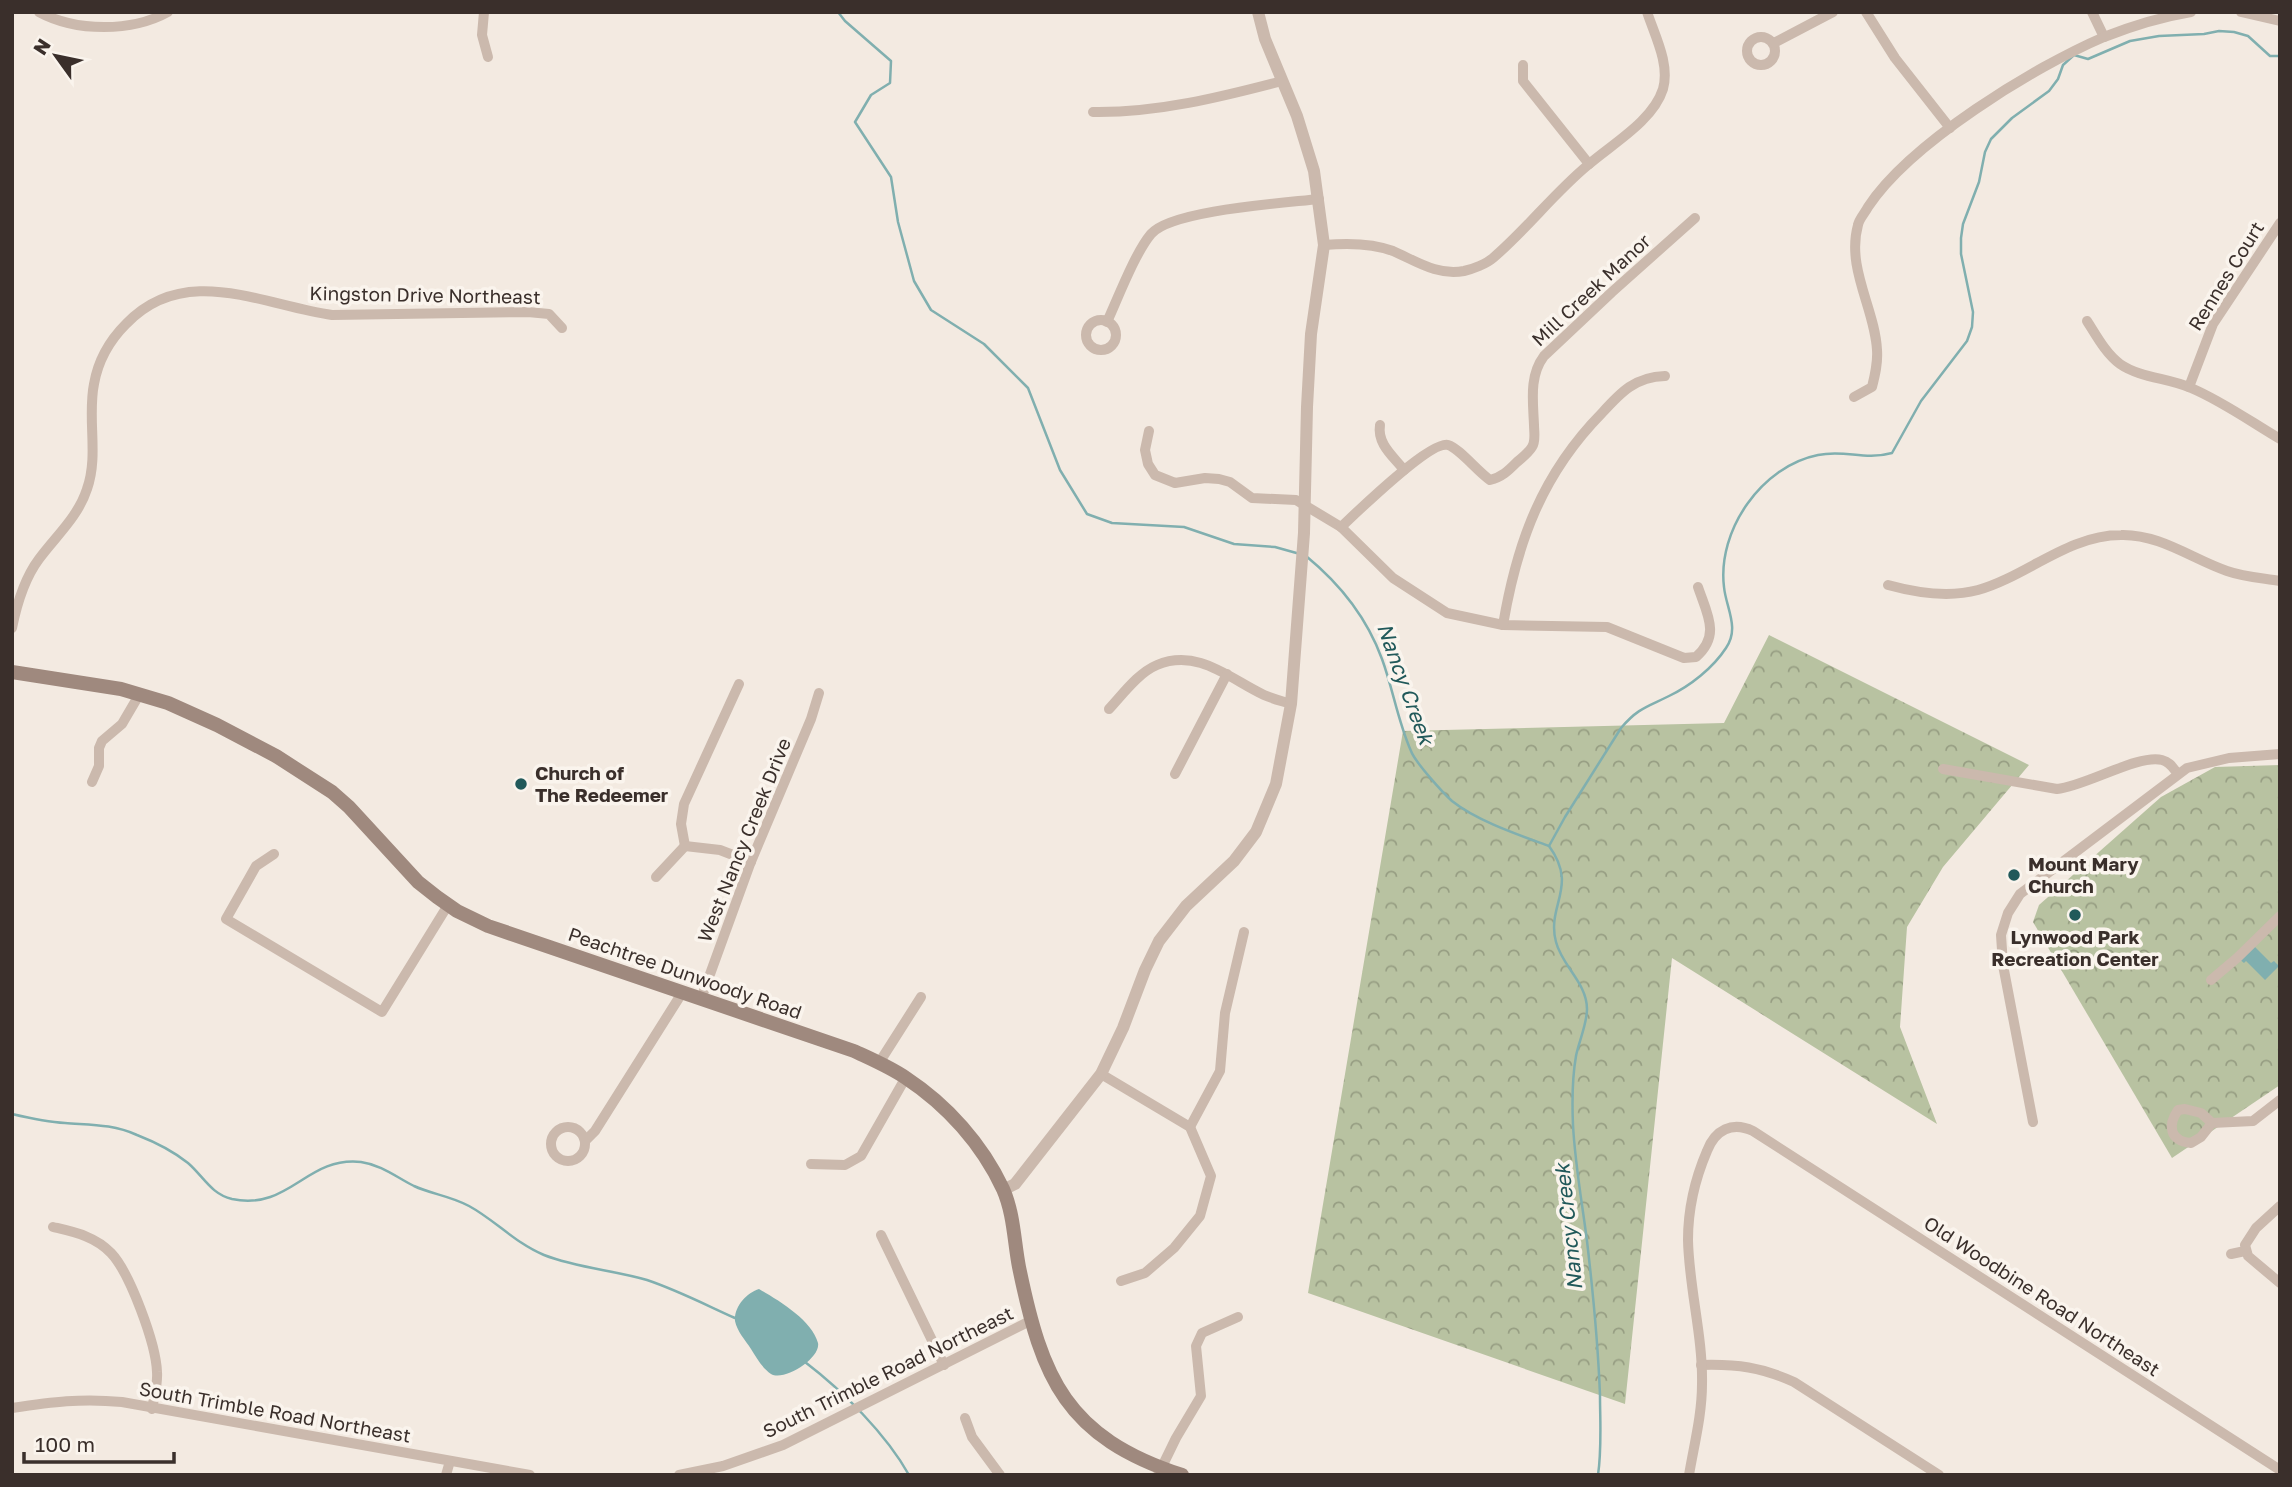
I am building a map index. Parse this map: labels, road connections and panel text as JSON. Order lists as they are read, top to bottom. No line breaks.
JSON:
{"streets":{"main road":["Peachtree Dunwoody Road"],"street":["Rennes Court","Mill Creek Manor","Kingston Drive Northeast","West Nancy Creek Drive","Old Woodbine Road Northeast","South Trimble Road Northeast"]},"crossings":[["West Nancy Creek Drive","Peachtree Dunwoody Road"],["Peachtree Dunwoody Road","South Trimble Road Northeast"]],"water":["Nancy Creek"],"places":["Church of The Redeemer","Mount Mary Church","Lynwood Park Recreation Center"],"scale_bar":"100 m","north":"top left"}
